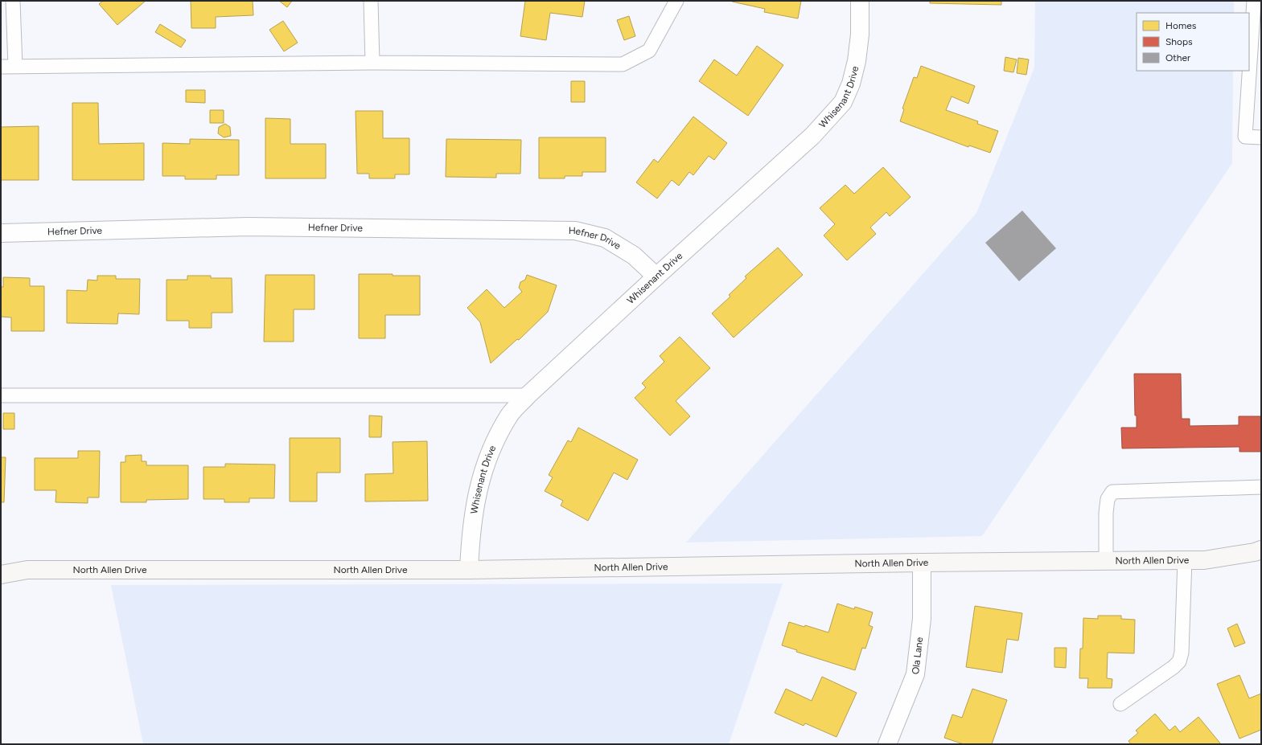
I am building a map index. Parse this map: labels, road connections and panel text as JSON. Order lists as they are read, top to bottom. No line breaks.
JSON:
{"streets":{"street":["Whisenant Drive","Hefner Drive","North Allen Drive","Ola Lane"]},"crossings":[["Whisenant Drive","Hefner Drive"],["Whisenant Drive","North Allen Drive"],["North Allen Drive","Ola Lane"]],"legend":["Homes","Shops","Other"]}
